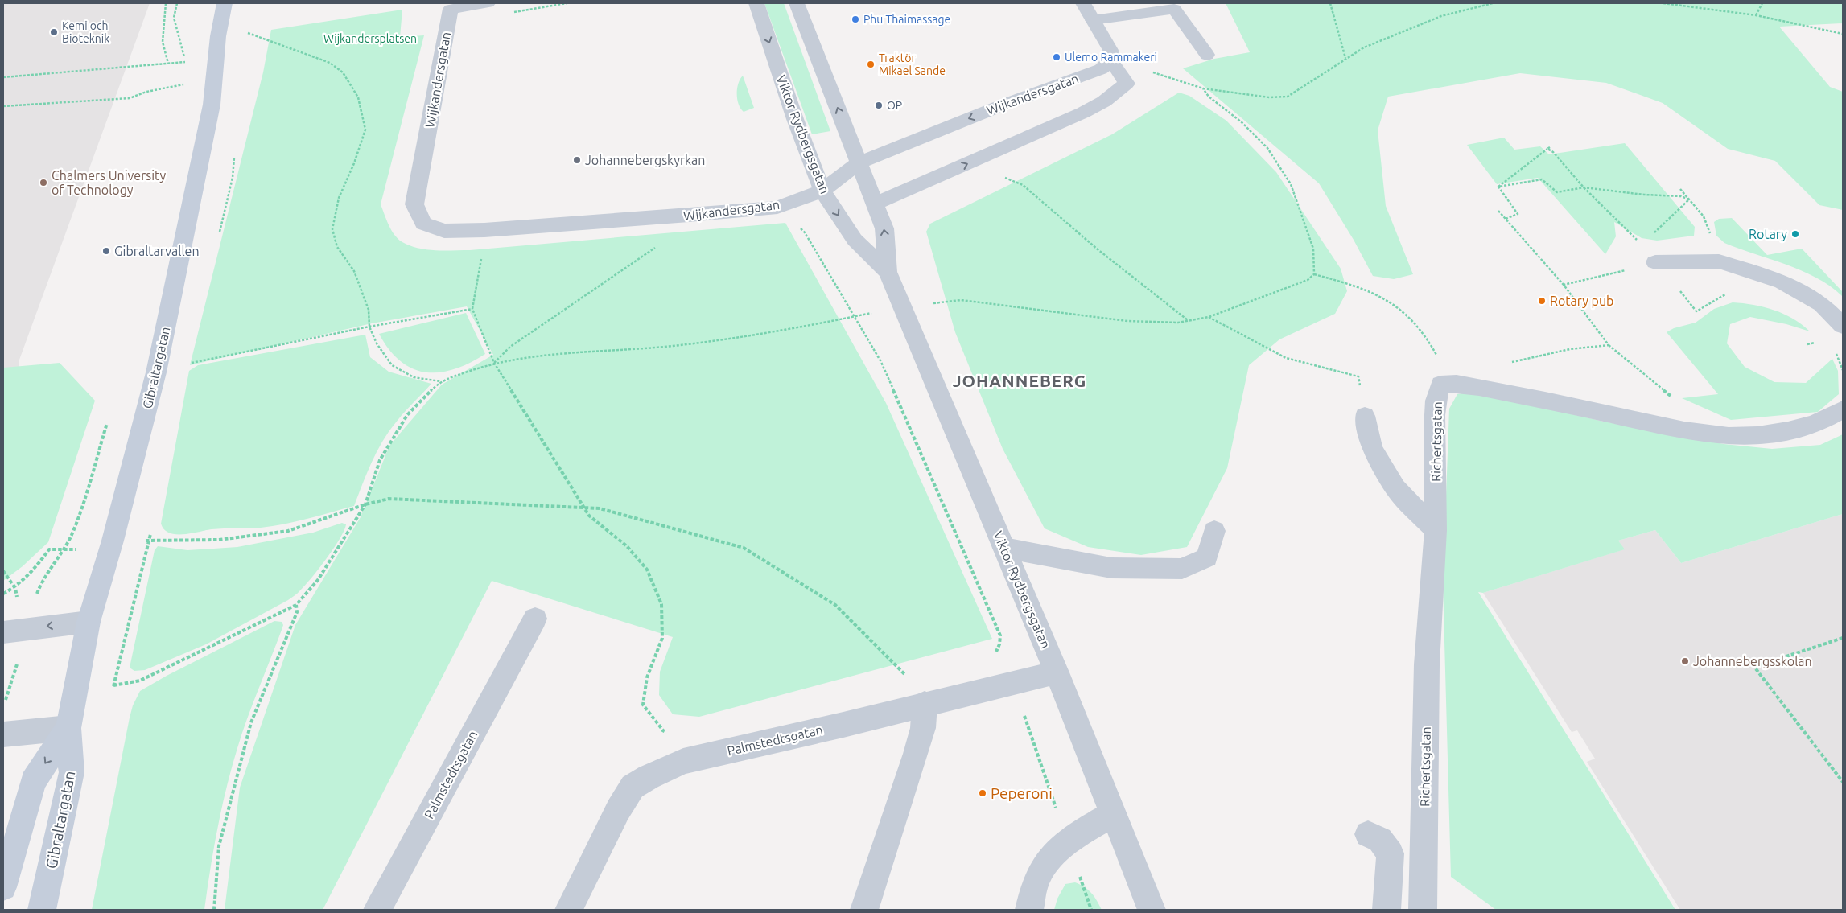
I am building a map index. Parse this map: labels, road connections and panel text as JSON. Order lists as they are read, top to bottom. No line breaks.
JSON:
{"streets":{"street":["Wijkandersgatan","Viktor Rydbergsgatan","Gibraltargatan","Richertsgatan","Palmstedtsgatan"]},"crossings":[["Wijkandersgatan","Viktor Rydbergsgatan"],["Viktor Rydbergsgatan","Palmstedtsgatan"]],"districts":["JOHANNEBERG"],"parks":["Wijkandersplatsen"],"places":["Phu Thaimassage","Kemi och Bioteknik","Ulemo Rammakeri","Traktör Mikael Sande","OP","Johannebergskyrkan","Chalmers University of Technology","Rotary","Gibraltarvallen","Rotary pub","Johannebergsskolan","Peperoni"]}
